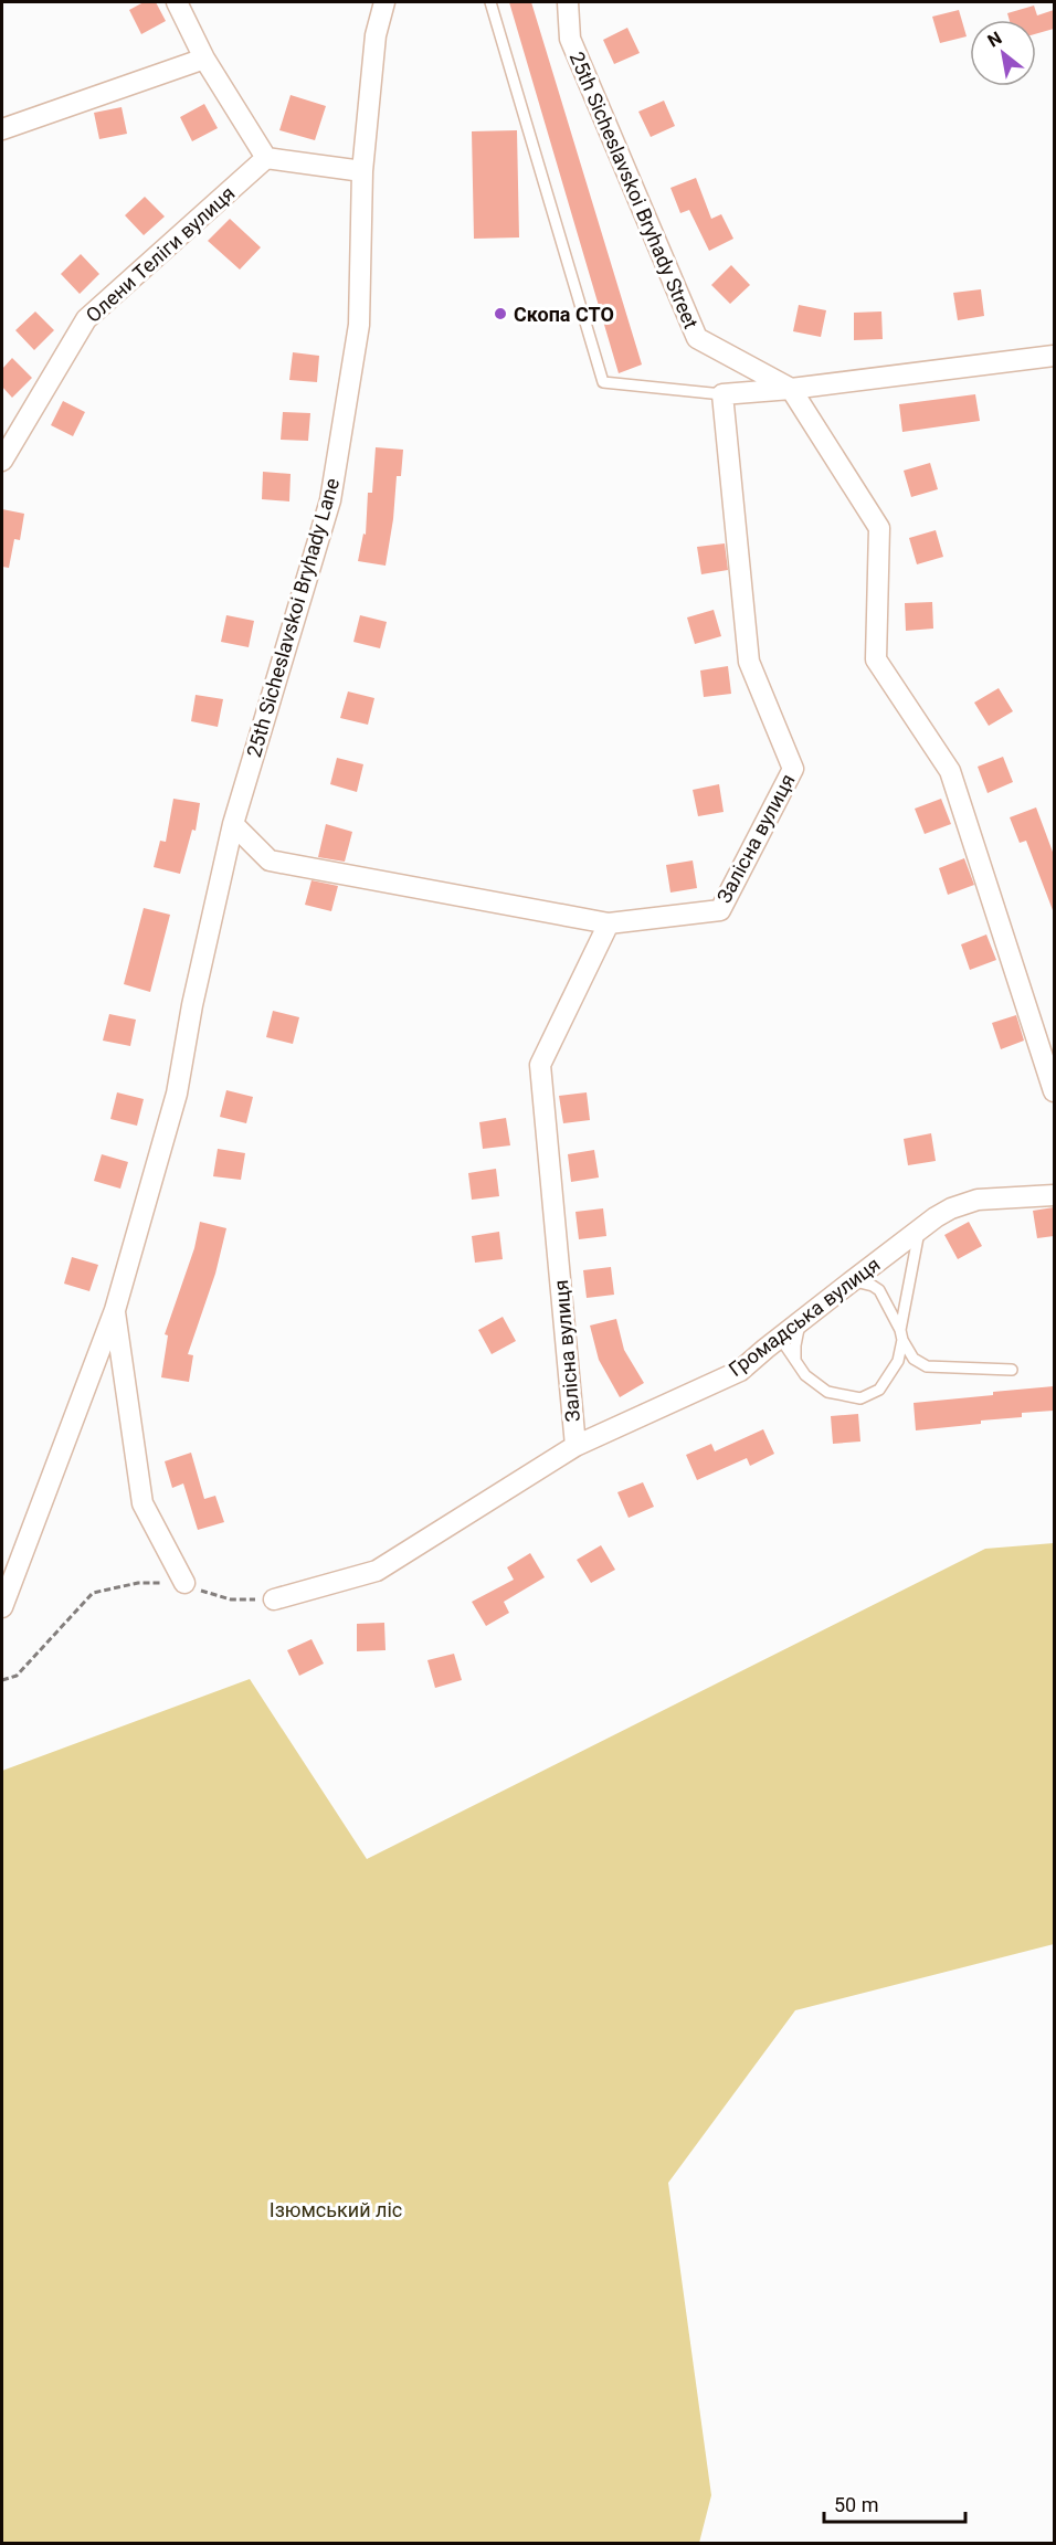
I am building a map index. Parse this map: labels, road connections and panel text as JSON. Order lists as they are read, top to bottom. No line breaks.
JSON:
{"streets":{"street":["25th Sicheslavskoi Bryhady Street","Олени Теліги вулиця","25th Sicheslavskoi Bryhady Lane","Залісна вулиця","Громадська вулиця"]},"crossings":[["Залісна вулиця","Громадська вулиця"]],"parks":["Ізюмський ліс"],"places":["Скопа СТО"],"scale_bar":"50 m","north":"top left"}
